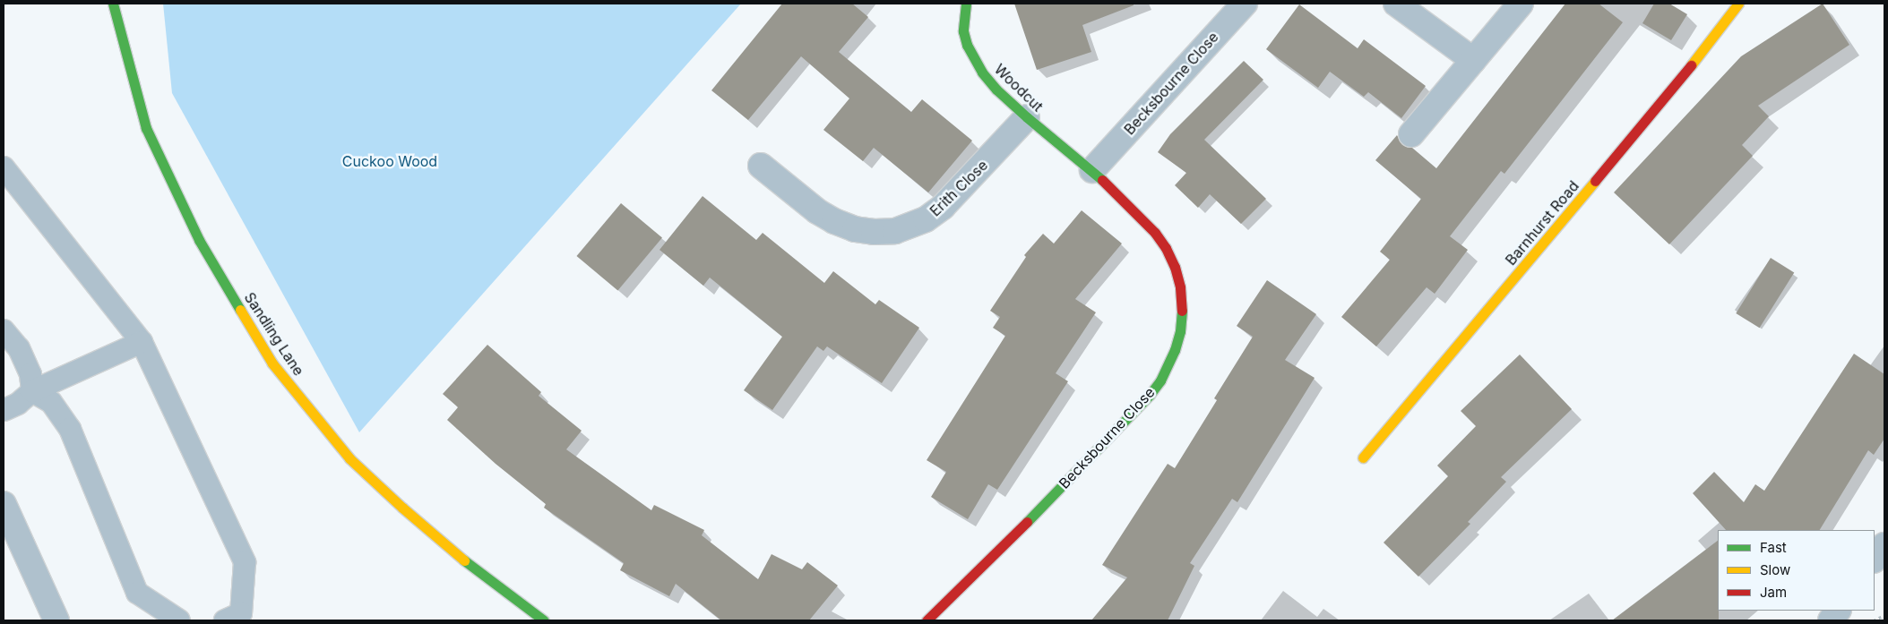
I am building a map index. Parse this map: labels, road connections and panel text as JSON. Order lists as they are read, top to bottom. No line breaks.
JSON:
{"streets":{"street":["Becksbourne Close","Woodcut","Erith Close","Barnhurst Road","Sandling Lane"]},"crossings":[["Becksbourne Close","Woodcut"],["Woodcut","Erith Close"]],"parks":["Cuckoo Wood"],"legend":["Fast","Slow","Jam"]}
